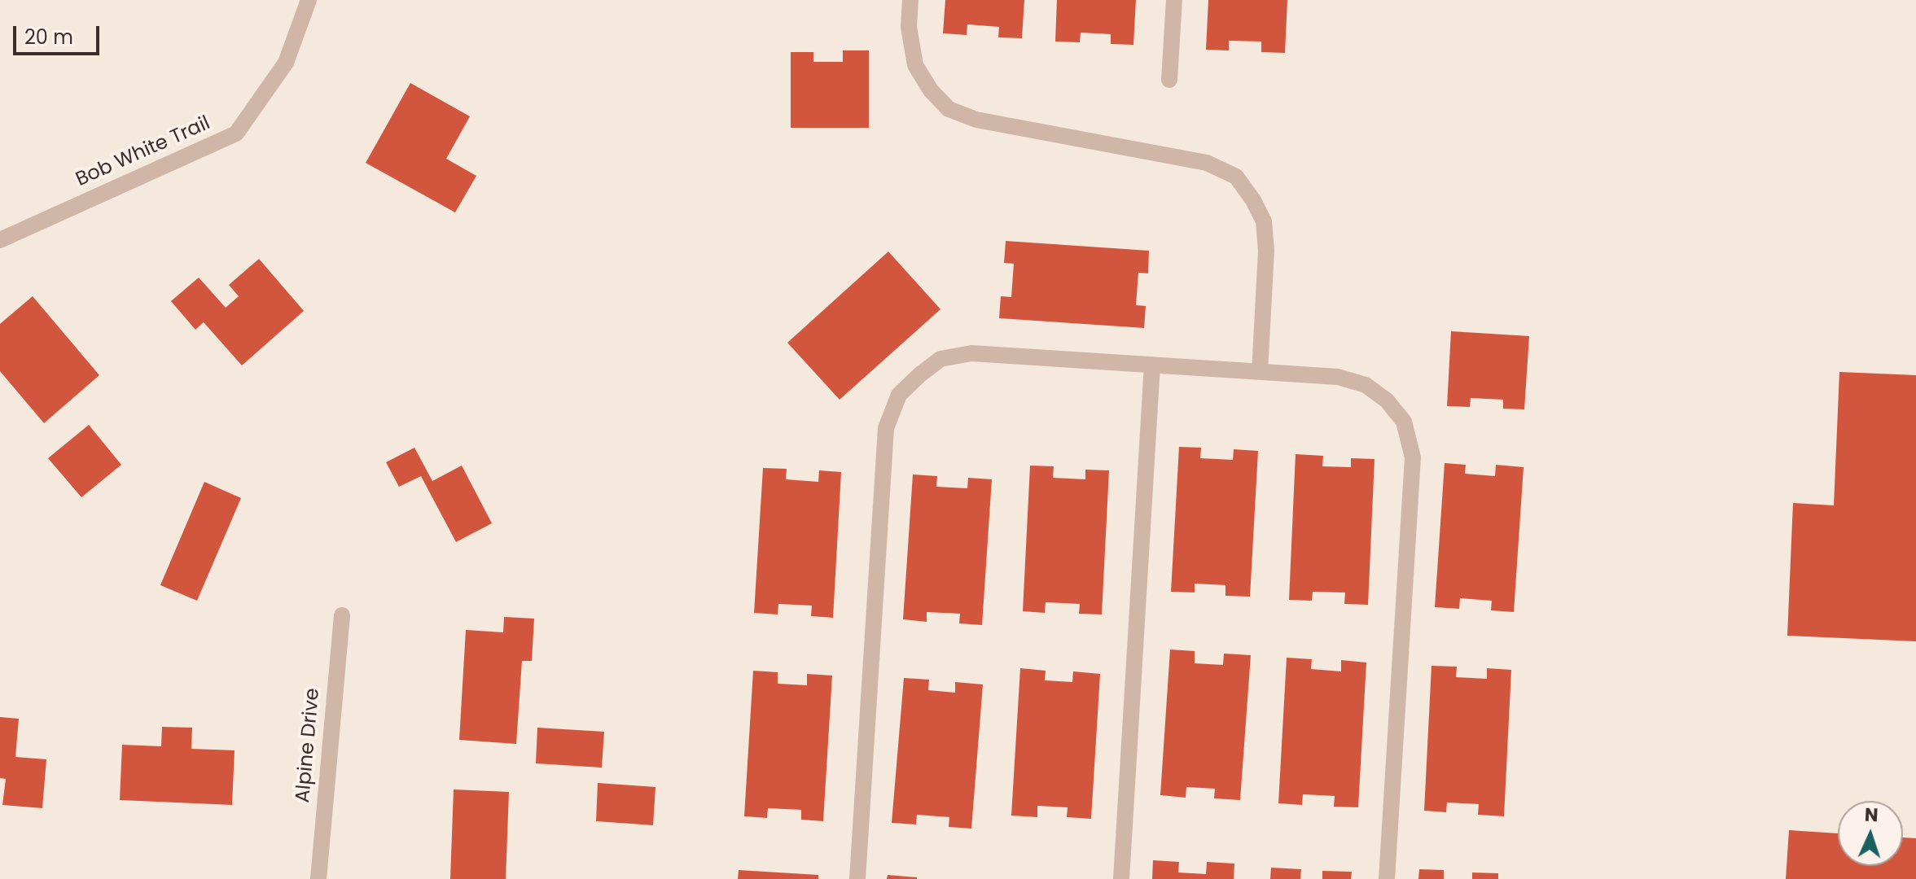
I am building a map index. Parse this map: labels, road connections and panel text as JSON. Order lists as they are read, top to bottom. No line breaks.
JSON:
{"streets":{"street":["Bob White Trail","Alpine Drive"]},"scale_bar":"20 m","north":"top"}
